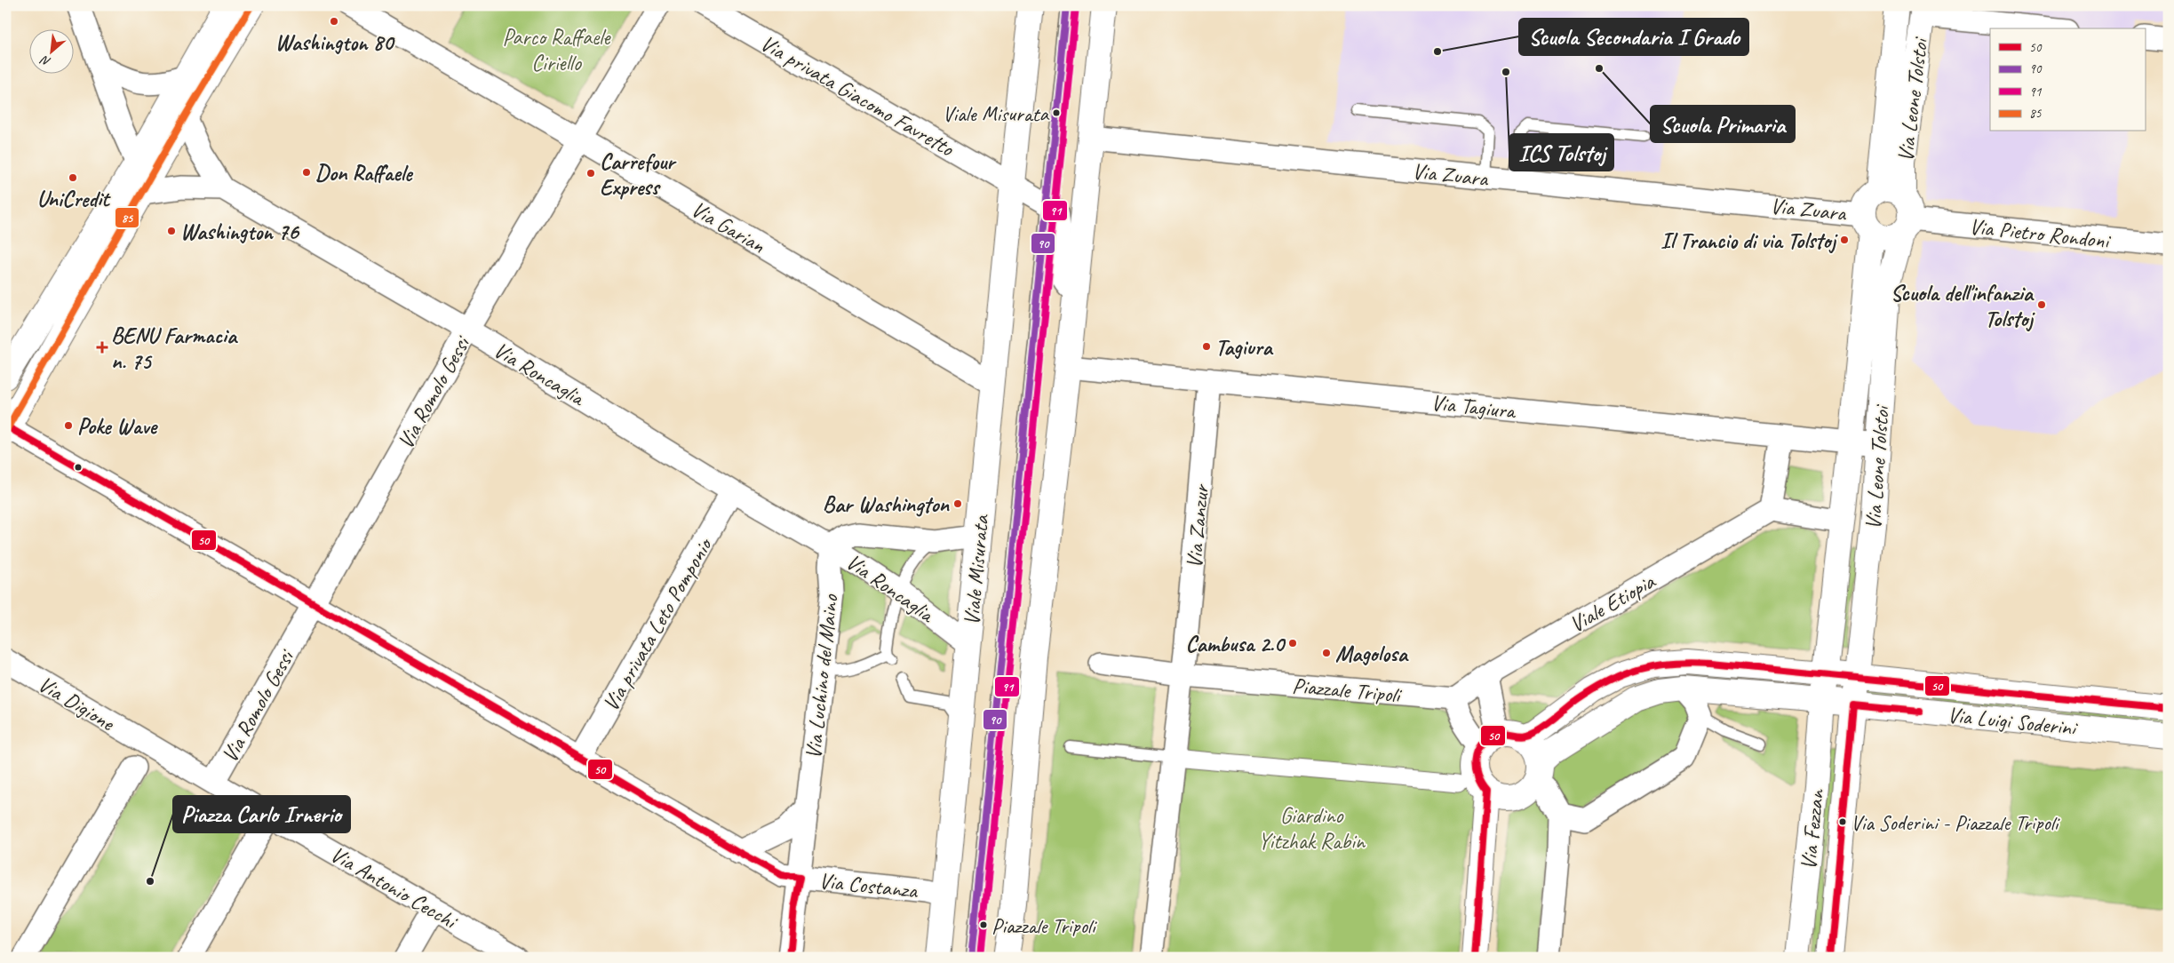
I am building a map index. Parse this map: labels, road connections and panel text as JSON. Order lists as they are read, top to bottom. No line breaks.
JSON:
{"streets":{"street":["Via privata Giacomo Favretto","Via Leone Tolstoi","Via Zuara","Via Garian","Via Pietro Rondoni","Via Roncaglia","Via Romolo Gessi","Via Tagiura","Via Zanzur","Viale Misurata","Viale Etiopia","Via privata Leto Pomponio","Via Luchino del Maino","Piazzale Tripoli","Via Digione","Via Luigi Soderini","Via Fezzan","Via Costanza","Via Antonio Cecchi"]},"crossings":[["Via privata Giacomo Favretto","Viale Misurata"],["Via Leone Tolstoi","Via Zuara"],["Via Leone Tolstoi","Via Pietro Rondoni"],["Via Leone Tolstoi","Via Tagiura"],["Via Leone Tolstoi","Via Luigi Soderini"],["Via Leone Tolstoi","Via Fezzan"],["Via Zuara","Via Pietro Rondoni"],["Via Garian","Via Romolo Gessi"],["Via Garian","Viale Misurata"],["Via Roncaglia","Via Romolo Gessi"],["Via Roncaglia","Viale Misurata"],["Via Roncaglia","Via privata Leto Pomponio"],["Via Roncaglia","Via Luchino del Maino"],["Via Romolo Gessi","Via Digione"],["Via Romolo Gessi","Via Costanza"],["Via Romolo Gessi","Via Antonio Cecchi"],["Via Tagiura","Via Zanzur"],["Via Zanzur","Piazzale Tripoli"],["Viale Misurata","Via Costanza"],["Viale Etiopia","Piazzale Tripoli"],["Via privata Leto Pomponio","Via Costanza"],["Via Luchino del Maino","Via Costanza"],["Via Digione","Via Antonio Cecchi"],["Via Luigi Soderini","Via Fezzan"]],"parks":["Parco Raffaele Ciriello","Giardino Yitzhak Rabin"],"places":{"other":["Washington 80","Scuola Secondaria I Grado","Scuola Primaria","ICS Tolstoj","Viale Misurata","Don Raffaele","Carrefour Express","UniCredit","Washington 76","Il Trancio di via Tolstoj","Scuola dell'infanzia Tolstoj","Tagiura","Poke Wave","Bar Washington","Cambusa 2.0","Magolosa","Via Soderini - Piazzale Tripoli","Piazza Carlo Irnerio","Piazzale Tripoli"],"health":["BENU Farmacia n. 75"]},"lines":["transit line 90","transit line 85","transit line 91","transit line 50"],"legend":["50","90","91","85"],"north":"bottom left"}
